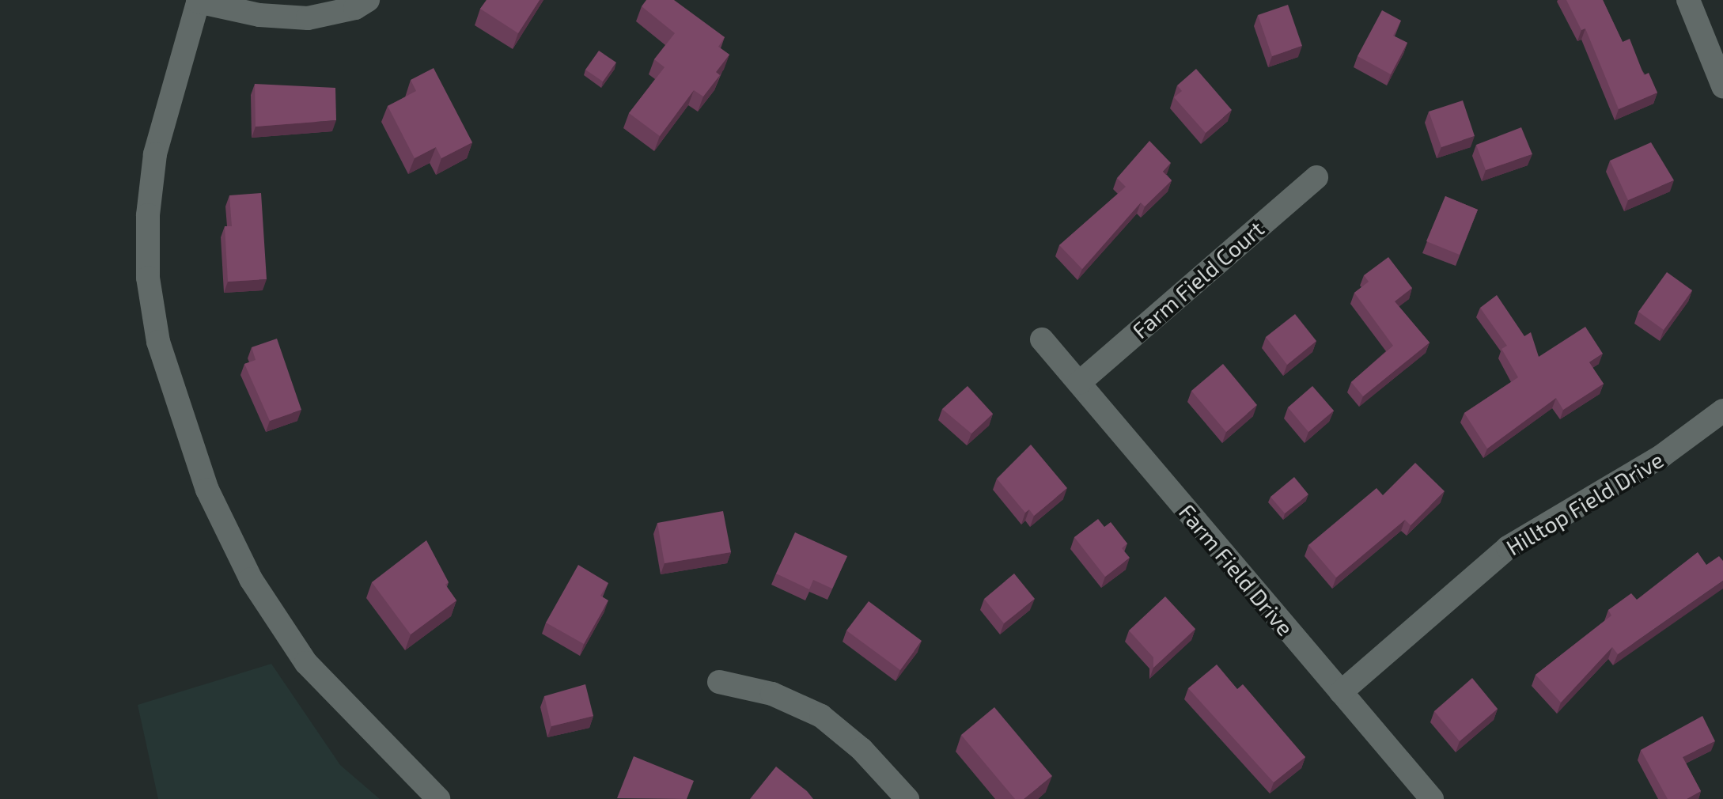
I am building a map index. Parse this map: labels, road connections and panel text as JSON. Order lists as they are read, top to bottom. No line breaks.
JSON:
{"streets":{"street":["Farm Field Court","Hilltop Field Drive","Farm Field Drive"]},"crossings":[["Farm Field Court","Farm Field Drive"],["Hilltop Field Drive","Farm Field Drive"]]}
